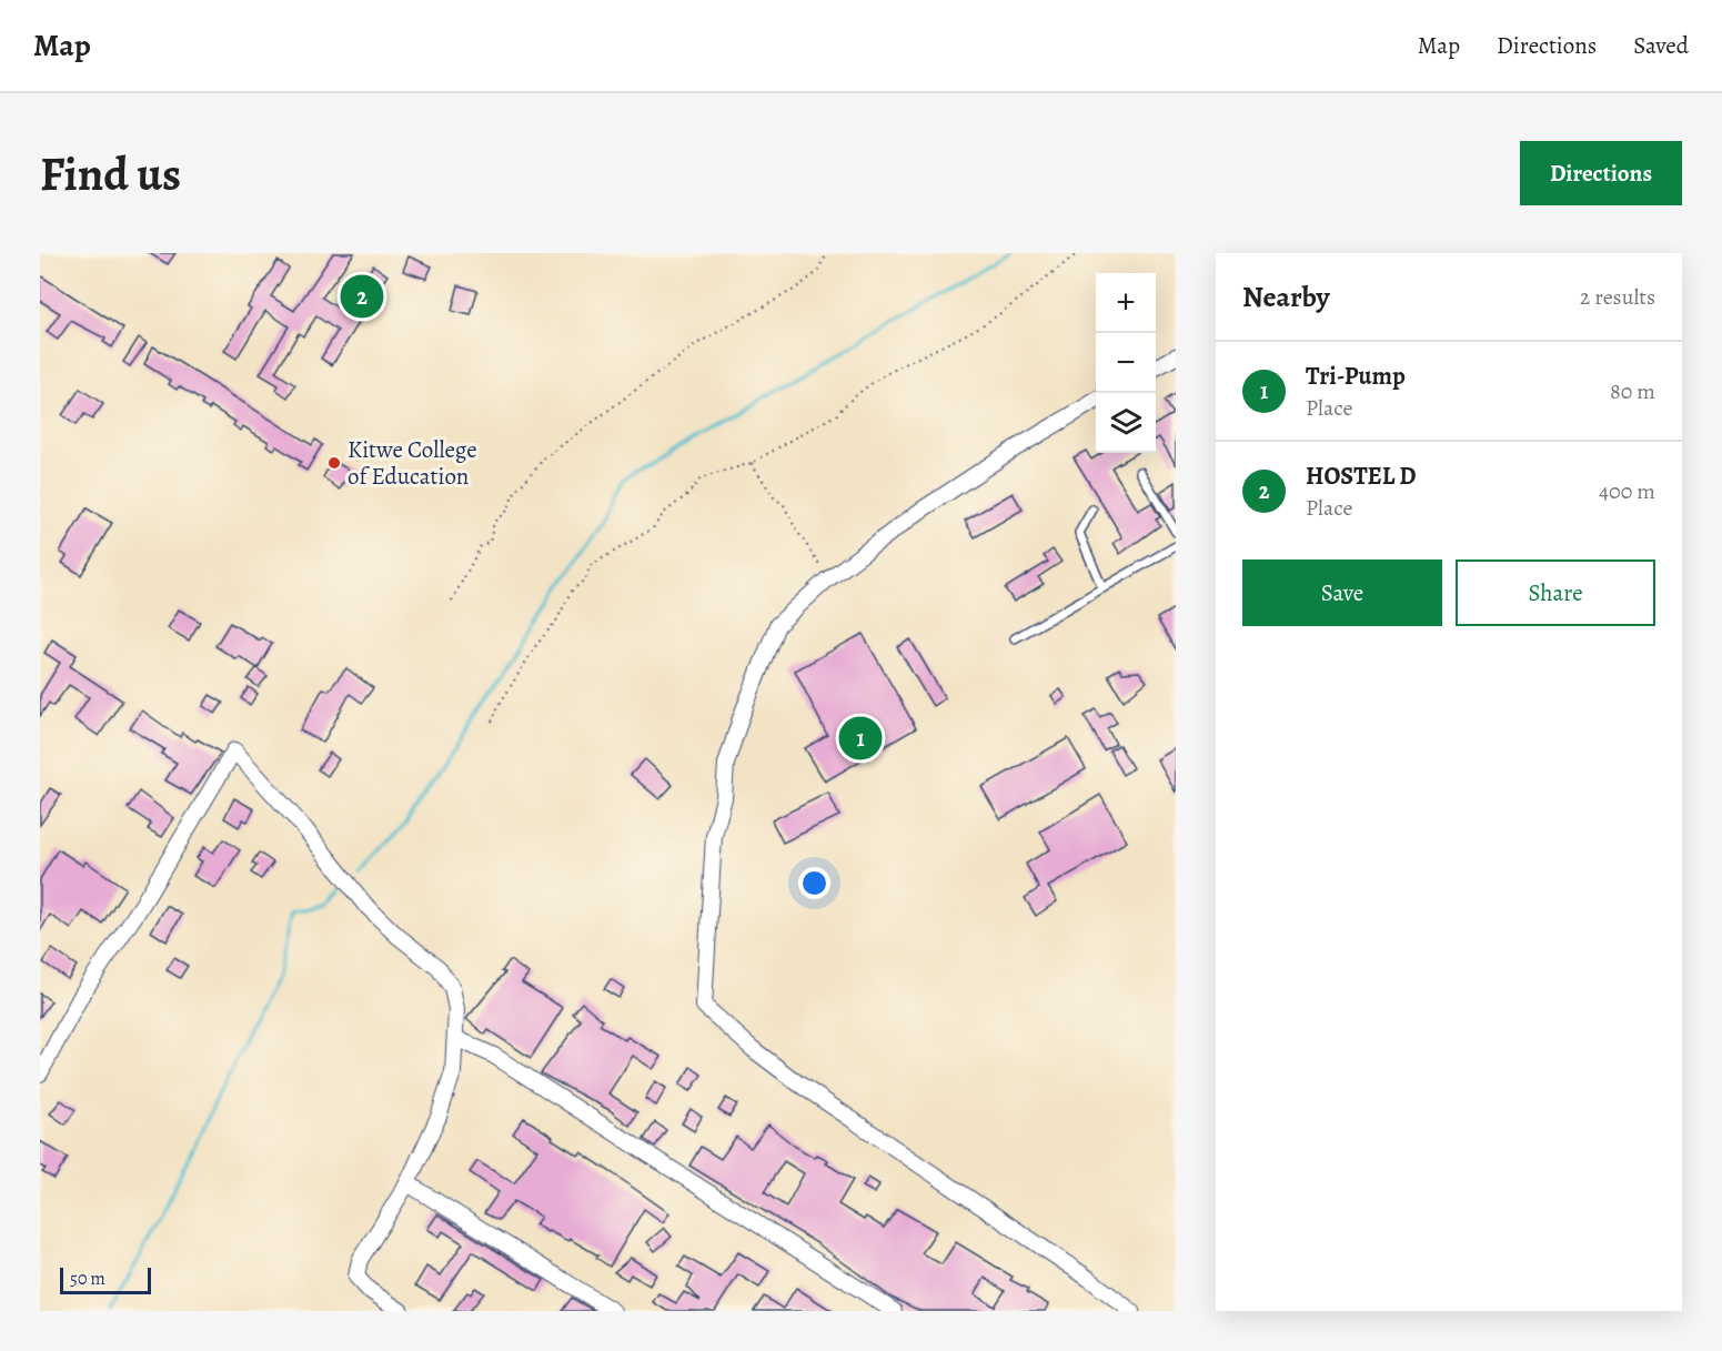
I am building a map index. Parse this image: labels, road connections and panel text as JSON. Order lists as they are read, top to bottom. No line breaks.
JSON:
{"places":["Kitwe College of Education"],"scale_bar":"50 m","page":{"header":"Map","nav":["Map","Directions","Saved"],"buttons":["Directions",["Save","Share"]],"title":"Find us","heading":["Nearby","2 results"],"pins":["2","1"],"map_buttons":["+","−"],"list":[{"mark":"1","name":"Tri-Pump","note":"Place","value":"80 m"},{"mark":"2","name":"HOSTEL D","note":"Place","value":"400 m"}],"scale":"50 m"}}
